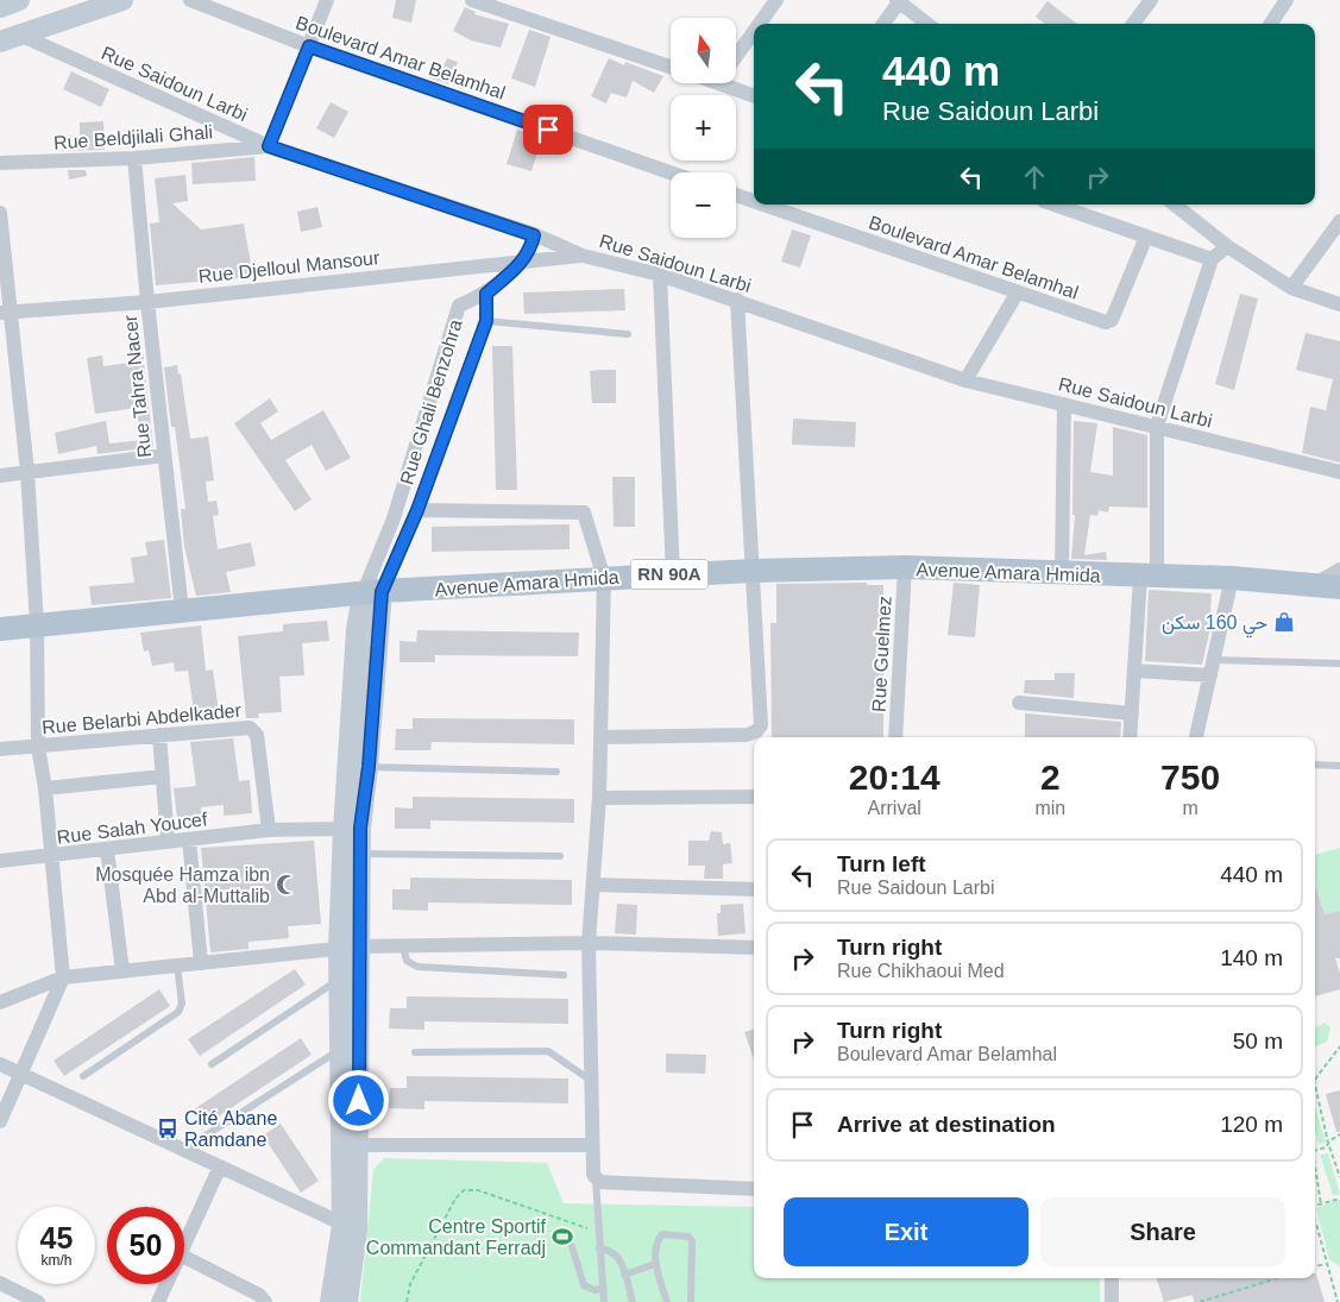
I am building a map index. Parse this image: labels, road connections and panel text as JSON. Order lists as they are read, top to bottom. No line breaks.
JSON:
{"streets":{"main road":["Rue Ghali Benzohra","Avenue Amara Hmida","RN 90A"],"street":["Boulevard Amar Belamhal","Rue Saidoun Larbi","Rue Beldjilali Ghali","Rue Djelloul Mansour","Rue Tahra Nacer","Rue Guelmez","Rue Belarbi Abdelkader","Rue Salah Youcef"]},"crossings":[["Rue Saidoun Larbi","Rue Beldjilali Ghali"],["Rue Saidoun Larbi","Rue Djelloul Mansour"],["Rue Beldjilali Ghali","Rue Tahra Nacer"],["Rue Djelloul Mansour","Rue Tahra Nacer"],["Rue Djelloul Mansour","Rue Ghali Benzohra"],["Rue Tahra Nacer","Avenue Amara Hmida"],["Rue Ghali Benzohra","Avenue Amara Hmida"],["Rue Ghali Benzohra","Rue Salah Youcef"],["Avenue Amara Hmida","Rue Guelmez"],["Rue Belarbi Abdelkader","Rue Salah Youcef"]],"places":{"shop":["حي 160 سكن"],"mosque":["Mosquée Hamza ibn Abd al-Muttalib"],"bus stop":["Cité Abane Ramdane"],"sports":["Centre Sportif Commandant Ferradj"]},"north":"top","page":{"map_buttons":["+","−"],"turn":["440 m","Rue Saidoun Larbi"],"eta":["20:14","Arrival","2","min","750","m"],"list":[{"name":"Turn left","note":"Rue Saidoun Larbi","value":"440 m"},{"name":"Turn right","note":"Rue Chikhaoui Med","value":"140 m"},{"name":"Turn right","note":"Boulevard Amar Belamhal","value":"50 m"},{"name":"Arrive at destination","value":"120 m"}],"buttons":["Exit","Share"],"speed":"45 km/h","limit":"50"}}
